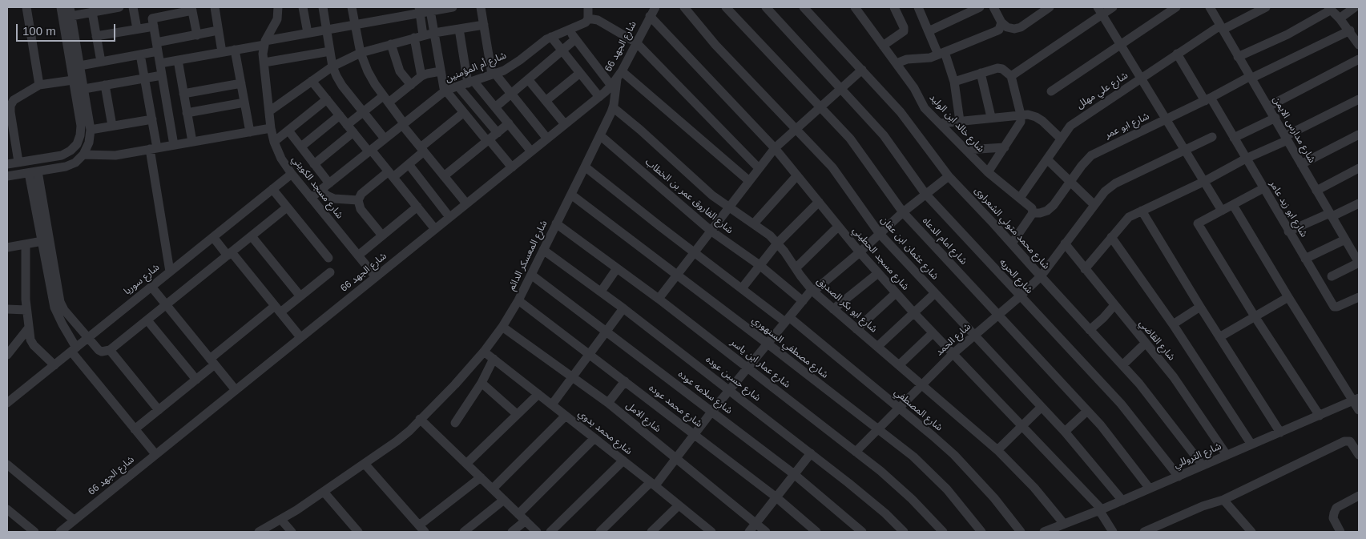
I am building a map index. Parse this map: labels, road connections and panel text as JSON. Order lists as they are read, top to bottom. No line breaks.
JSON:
{"streets":{"street":["شارع الجهد 66","شارع أم المؤمنين","شارع علي مهلل","شارع خالد ابن الوليد","شارع ابو عمر","شارع مدارس الايمن","شارع مسجد الكويتي","شارع الفاروق عمر بن الخطاب","شارع ابو زيد عامر","شارع محمد متولي الشعراوى","شارع امام الدعاه","شارع عثمان ابن عفان","شارع المعسكر الدائم","شارع مسجد الحطيني","شارع الحريه","شارع سوريا","شارع ابو بكر الصديق","شارع الحمد","شارع القاضي","شارع مصطفي السنهوري","شارع عمار ابن ياسر","شارع حسين عوده","شارع سلامه عوده","شارع محمد عوده","شارع المصطفي","شارع الامل","شارع محمد بدوي","شارع التروللي"]},"crossings":[["شارع الجهد 66","شارع مسجد الكويتي"],["شارع الجهد 66","شارع المعسكر الدائم"],["شارع الجهد 66","شارع مسجد الحطيني"],["شارع أم المؤمنين","شارع مسجد الكويتي"],["شارع علي مهلل","شارع خالد ابن الوليد"],["شارع علي مهلل","شارع مدارس الايمن"],["شارع علي مهلل","شارع ابو زيد عامر"],["شارع خالد ابن الوليد","شارع ابو عمر"],["شارع ابو عمر","شارع مدارس الايمن"],["شارع ابو عمر","شارع ابو زيد عامر"],["شارع مسجد الكويتي","شارع سوريا"],["شارع الفاروق عمر بن الخطاب","شارع المعسكر الدائم"],["شارع محمد متولي الشعراوى","شارع الحمد"],["شارع محمد متولي الشعراوى","شارع التروللي"],["شارع امام الدعاه","شارع الحمد"],["شارع امام الدعاه","شارع التروللي"],["شارع عثمان ابن عفان","شارع الحمد"],["شارع عثمان ابن عفان","شارع التروللي"],["شارع المعسكر الدائم","شارع ابو بكر الصديق"],["شارع المعسكر الدائم","شارع مصطفي السنهوري"],["شارع المعسكر الدائم","شارع عمار ابن ياسر"],["شارع المعسكر الدائم","شارع حسين عوده"],["شارع المعسكر الدائم","شارع سلامه عوده"],["شارع المعسكر الدائم","شارع محمد عوده"],["شارع المعسكر الدائم","شارع المصطفي"],["شارع المعسكر الدائم","شارع الامل"],["شارع المعسكر الدائم","شارع محمد بدوي"],["شارع مسجد الحطيني","شارع الحمد"],["شارع مسجد الحطيني","شارع التروللي"],["شارع الحريه","شارع الحمد"],["شارع الحريه","شارع التروللي"],["شارع ابو بكر الصديق","شارع الحمد"],["شارع ابو بكر الصديق","شارع التروللي"],["شارع الحمد","شارع القاضي"],["شارع الحمد","شارع مصطفي السنهوري"],["شارع الحمد","شارع عمار ابن ياسر"],["شارع الحمد","شارع المصطفي"],["شارع القاضي","شارع التروللي"]],"scale_bar":"100 m"}
